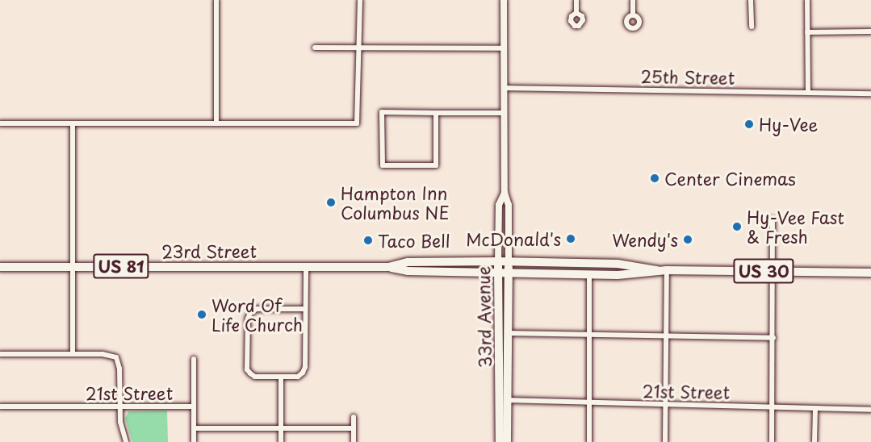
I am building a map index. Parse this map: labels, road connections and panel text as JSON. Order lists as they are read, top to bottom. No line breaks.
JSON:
{"streets":{"highway":["23rd Street","US 81","US 30","33rd Avenue"],"street":["25th Street","21st Street"]},"crossings":[["25th Street","33rd Avenue"],["23rd Street","33rd Avenue"],["33rd Avenue","21st Street"]],"places":["Hy-Vee","Center Cinemas","Hampton Inn Columbus NE","Hy-Vee Fast & Fresh","McDonald's","Wendy's","Taco Bell","Word Of Life Church"]}
